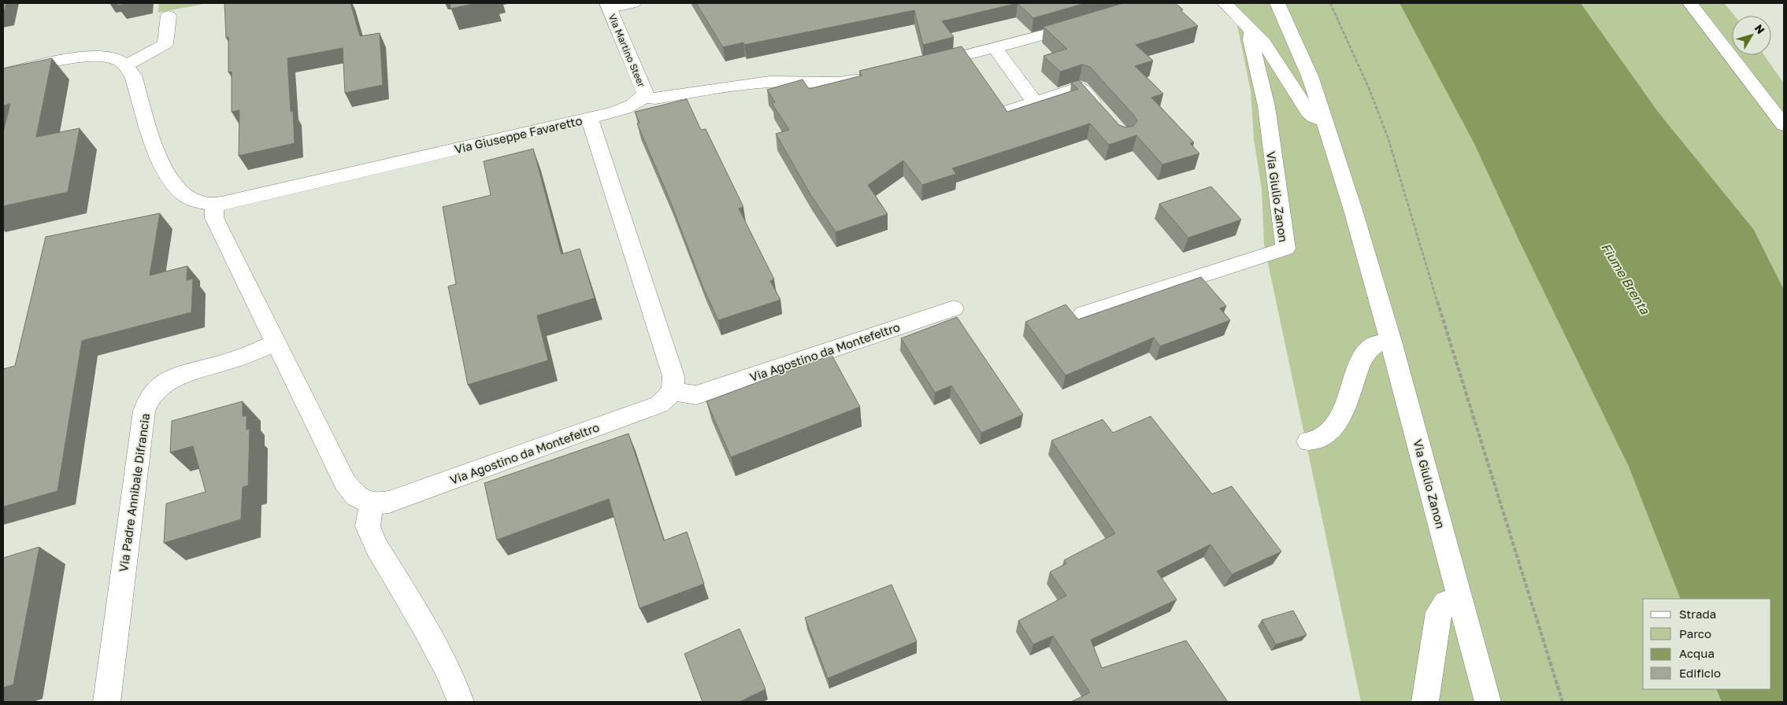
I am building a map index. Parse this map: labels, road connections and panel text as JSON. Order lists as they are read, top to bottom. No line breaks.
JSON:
{"streets":{"street":["Via Martino Steer","Via Giuseppe Favaretto","Via Giulio Zanon","Via Agostino da Montefeltro","Via Padre Annibale Difrancia"]},"crossings":[["Via Martino Steer","Via Giuseppe Favaretto"]],"water":["Fiume Brenta"],"legend":["Strada","Parco","Acqua","Edificio"],"north":"top right"}
